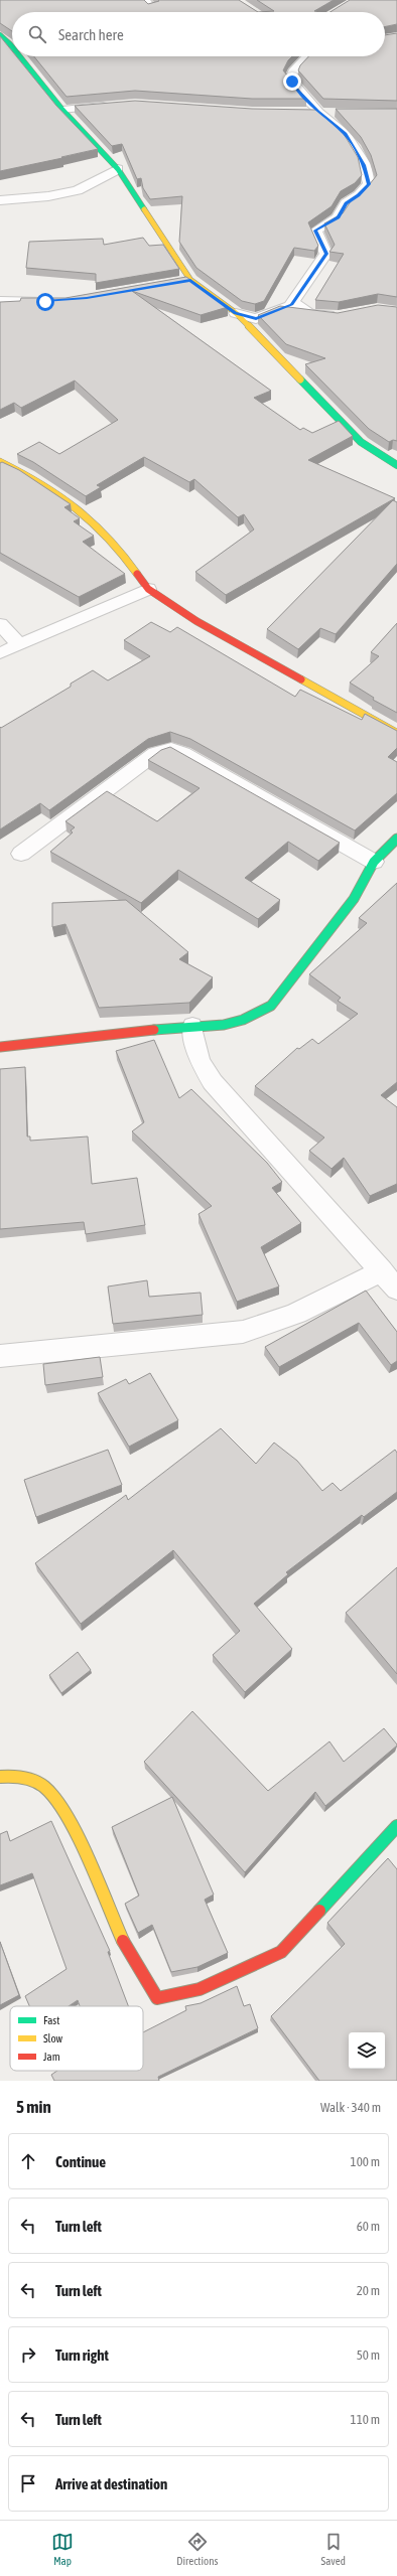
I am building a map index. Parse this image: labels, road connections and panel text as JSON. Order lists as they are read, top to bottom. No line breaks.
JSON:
{"legend":["Fast","Slow","Jam"],"page":{"search":"Search here","heading":["5 min","Walk · 340 m"],"list":[["Continue","100 m"],["Turn left","60 m"],["Turn left","20 m"],["Turn right","50 m"],["Turn left","110 m"],"Arrive at destination"],"nav":["Map","Directions","Saved"]}}
